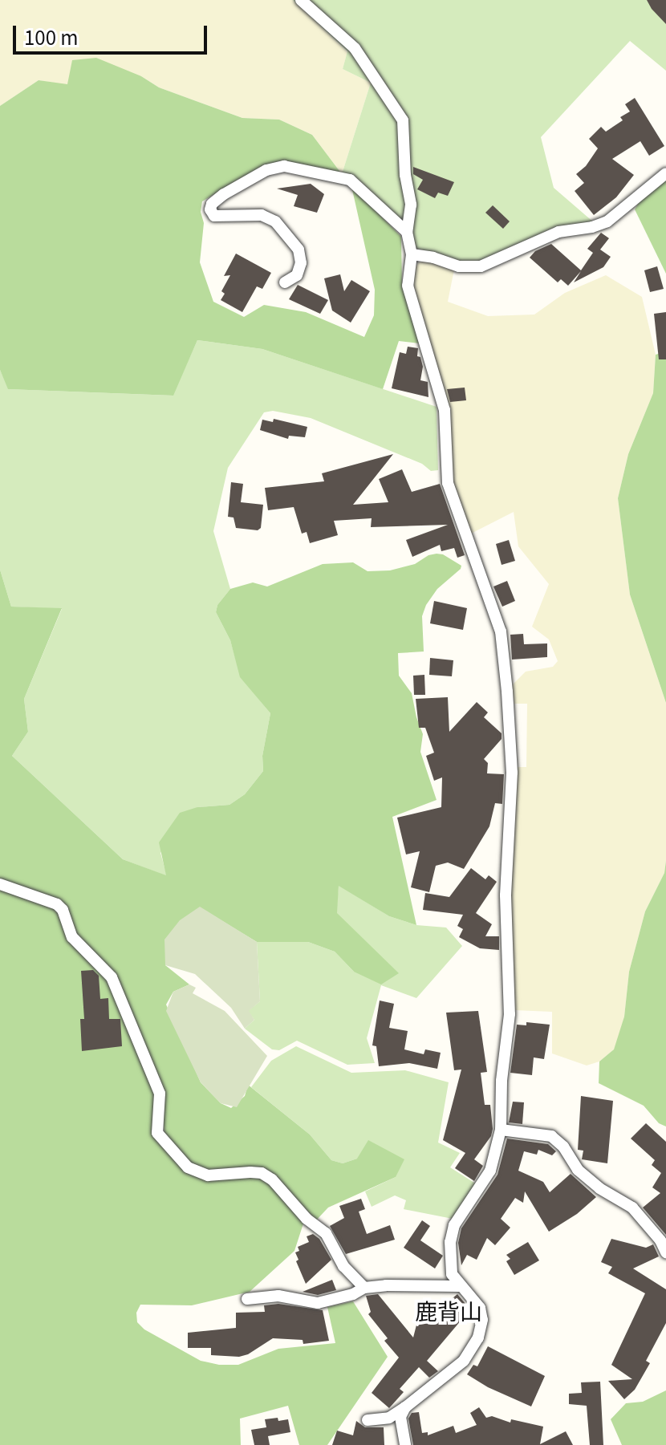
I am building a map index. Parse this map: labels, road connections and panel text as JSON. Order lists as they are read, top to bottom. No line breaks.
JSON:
{"districts":["鹿背山"],"scale_bar":"100 m"}
